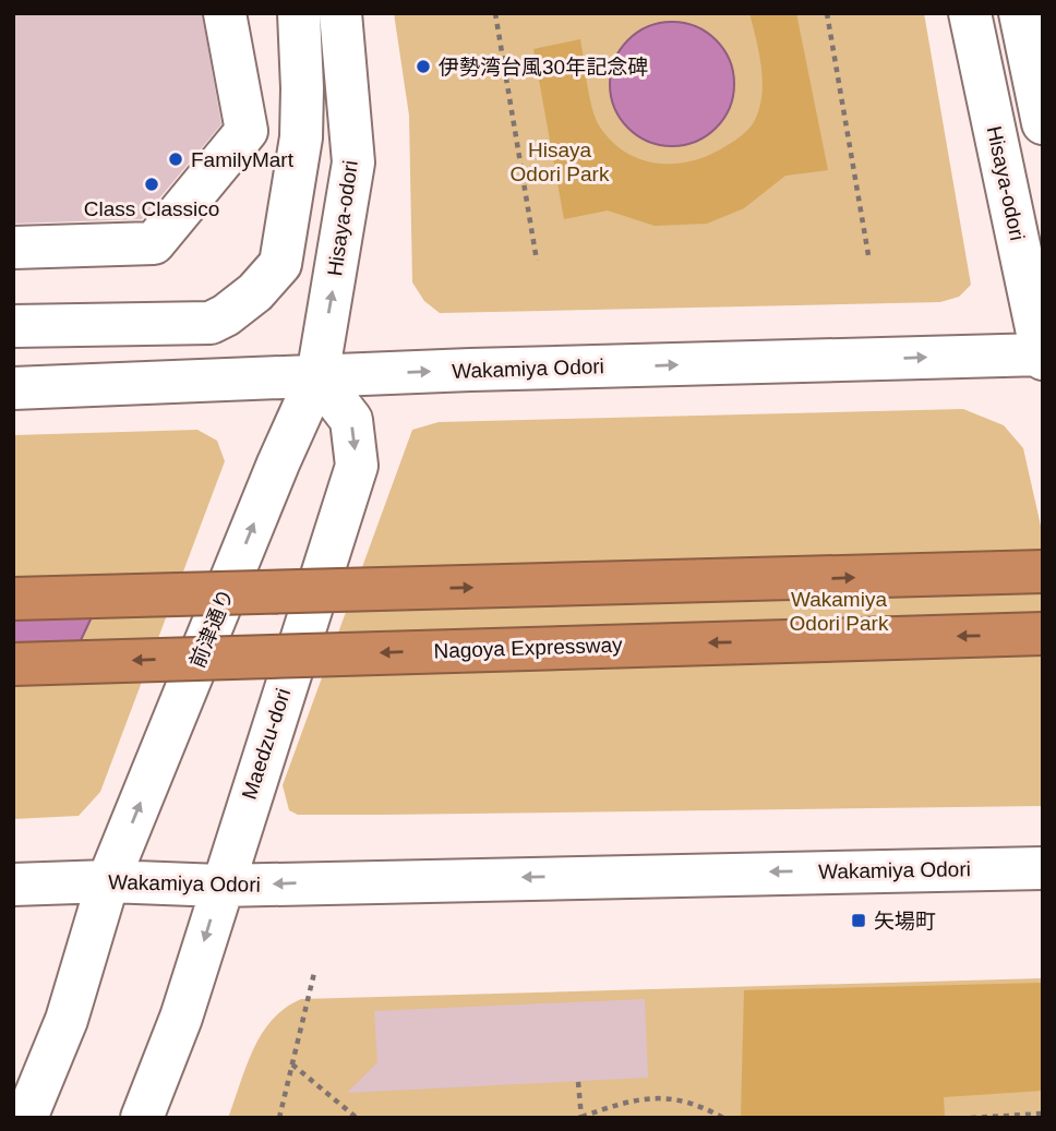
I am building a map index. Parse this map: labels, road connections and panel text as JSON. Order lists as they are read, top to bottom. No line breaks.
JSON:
{"streets":{"highway":["Nagoya Expressway"],"street":["Hisaya-odori","Wakamiya Odori","前津通り","Maedzu-dori"]},"crossings":[["Hisaya-odori","Wakamiya Odori"],["Hisaya-odori","前津通り"],["Hisaya-odori","Maedzu-dori"],["Wakamiya Odori","前津通り"],["Wakamiya Odori","Maedzu-dori"],["前津通り","Maedzu-dori"]],"one_way":["Hisaya-odori","前津通り","Maedzu-dori"],"parks":["Hisaya Odori Park","Wakamiya Odori Park"],"places":{"other":["伊勢湾台風30年記念碑","FamilyMart","Class Classico"],"transit":["矢場町"]}}
